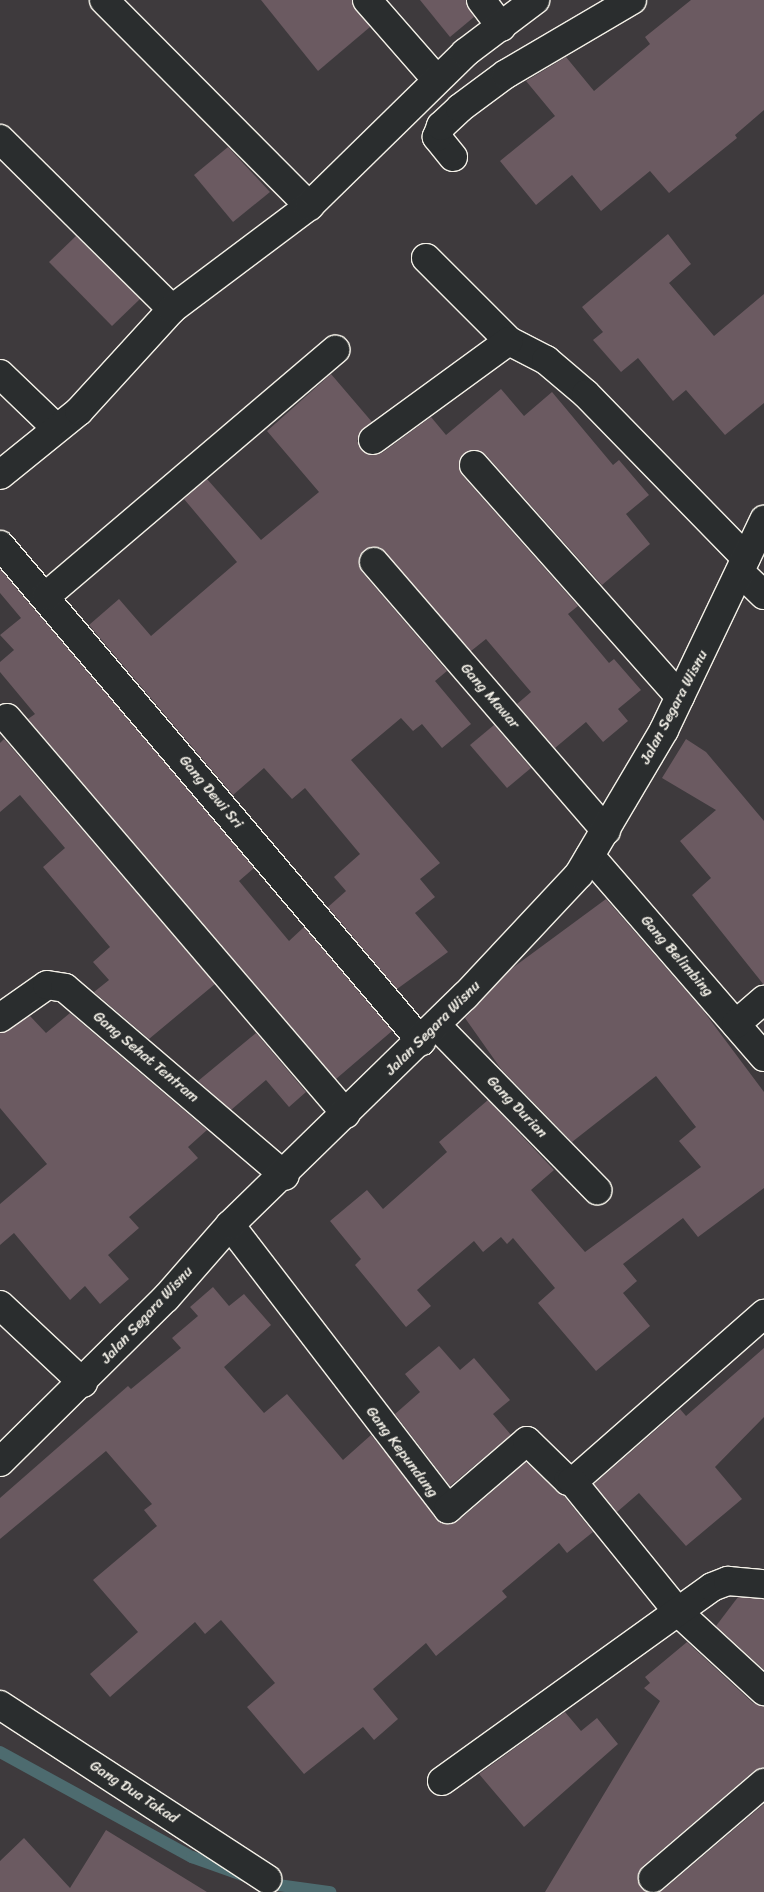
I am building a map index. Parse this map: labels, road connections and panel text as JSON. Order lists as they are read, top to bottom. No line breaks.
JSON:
{"streets":{"street":["Gang Mawar","Jalan Segara Wisnu","Gang Dewi Sri","Gang Belimbing","Gang Sehat Tentram","Gang Durian","Gang Kepundung","Gang Dua Takad"]},"crossings":[["Gang Mawar","Jalan Segara Wisnu"],["Jalan Segara Wisnu","Gang Dewi Sri"],["Jalan Segara Wisnu","Gang Belimbing"],["Jalan Segara Wisnu","Gang Sehat Tentram"],["Jalan Segara Wisnu","Gang Durian"],["Jalan Segara Wisnu","Gang Kepundung"],["Gang Dewi Sri","Gang Durian"]]}
